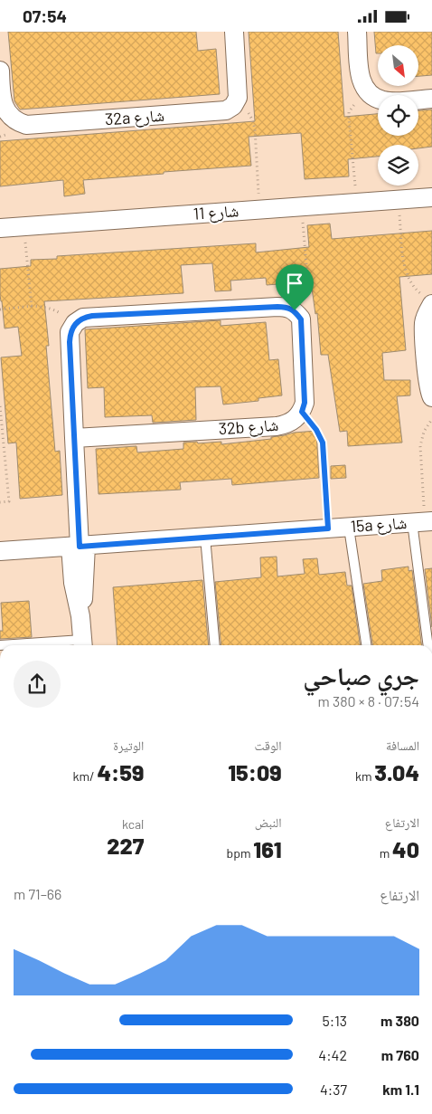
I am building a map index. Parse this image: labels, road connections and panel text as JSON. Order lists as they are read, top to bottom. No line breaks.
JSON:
{"streets":{"street":["32a شارع","شارع 11","32b شارع","15a شارع"]},"north":"bottom right","page":{"status":"07:54","heading":["جري صباحي","07:54 · 8 × 380 m"],"stats":[["المسافة","3.04 km"],["الوقت","15:09"],["الوتيرة","4:59 /km"],["الارتفاع","40 m"],["النبض","161 bpm"],["kcal","227"]],"chart":["الارتفاع","66–71 m"],"list":[{"name":"380 m","note":"5:13"},{"name":"760 m","note":"4:42"},{"name":"1.1 km","note":"4:37"}]}}
